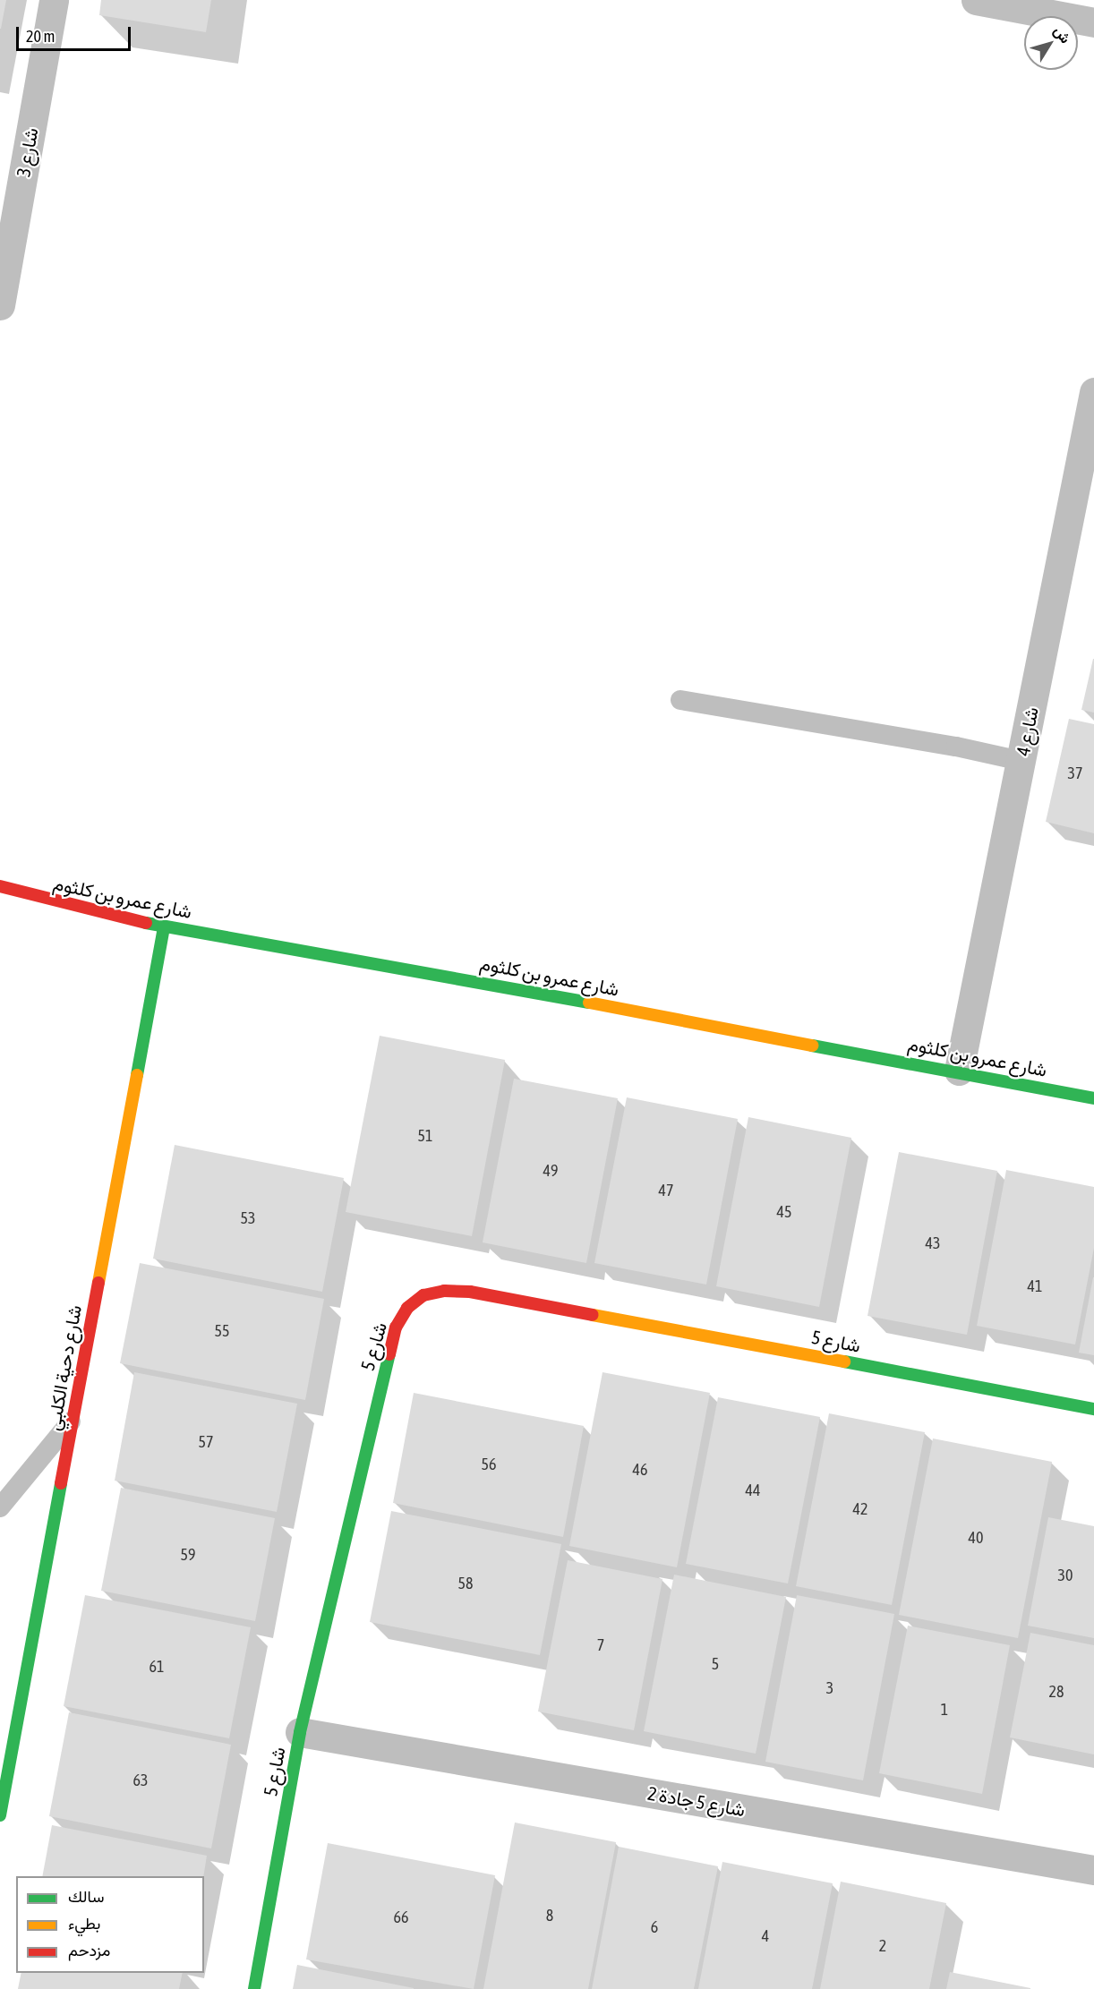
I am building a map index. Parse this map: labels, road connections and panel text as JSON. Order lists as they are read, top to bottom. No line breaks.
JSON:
{"streets":{"street":["شارع 3","شارع 4","شارع عمرو بن كلثوم","شارع 5","شارع دحية الكلبي","شارع 5 جادة 2"]},"crossings":[["شارع 4","شارع عمرو بن كلثوم"],["شارع عمرو بن كلثوم","شارع دحية الكلبي"],["شارع 5","شارع 5 جادة 2"]],"house_numbers":["37","51","49","47","45","53","43","41","55","57","56","46","44","42","40","59","30","58","7","5","61","3","28","1","63","8","66","6","4","2"],"legend":["سالك","بطيء","مزدحم"],"scale_bar":"20 m","north":"top right"}
